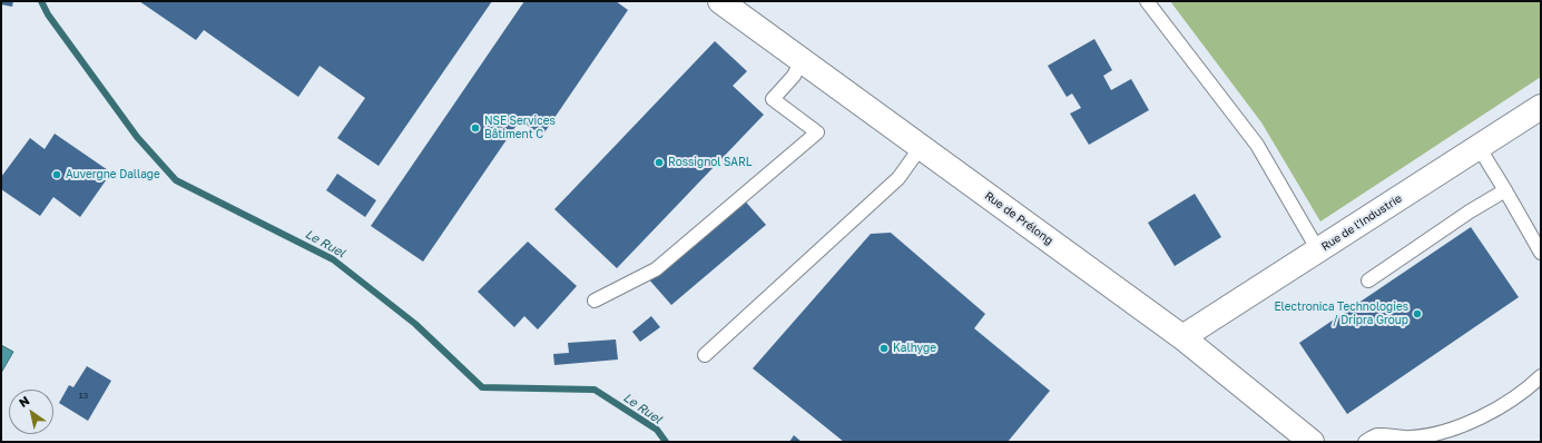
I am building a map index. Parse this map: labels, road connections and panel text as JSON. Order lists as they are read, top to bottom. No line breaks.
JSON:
{"streets":{"street":["Rue de Prélong","Rue de l'Industrie"]},"crossings":[["Rue de Prélong","Rue de l'Industrie"]],"water":["Le Ruel"],"places":["NSE Services Bâtiment C","Rossignol SARL","Auvergne Dallage","Electronica Technologies / Dripra Group","Kalhyge"],"house_numbers":["13"],"north":"top left"}
